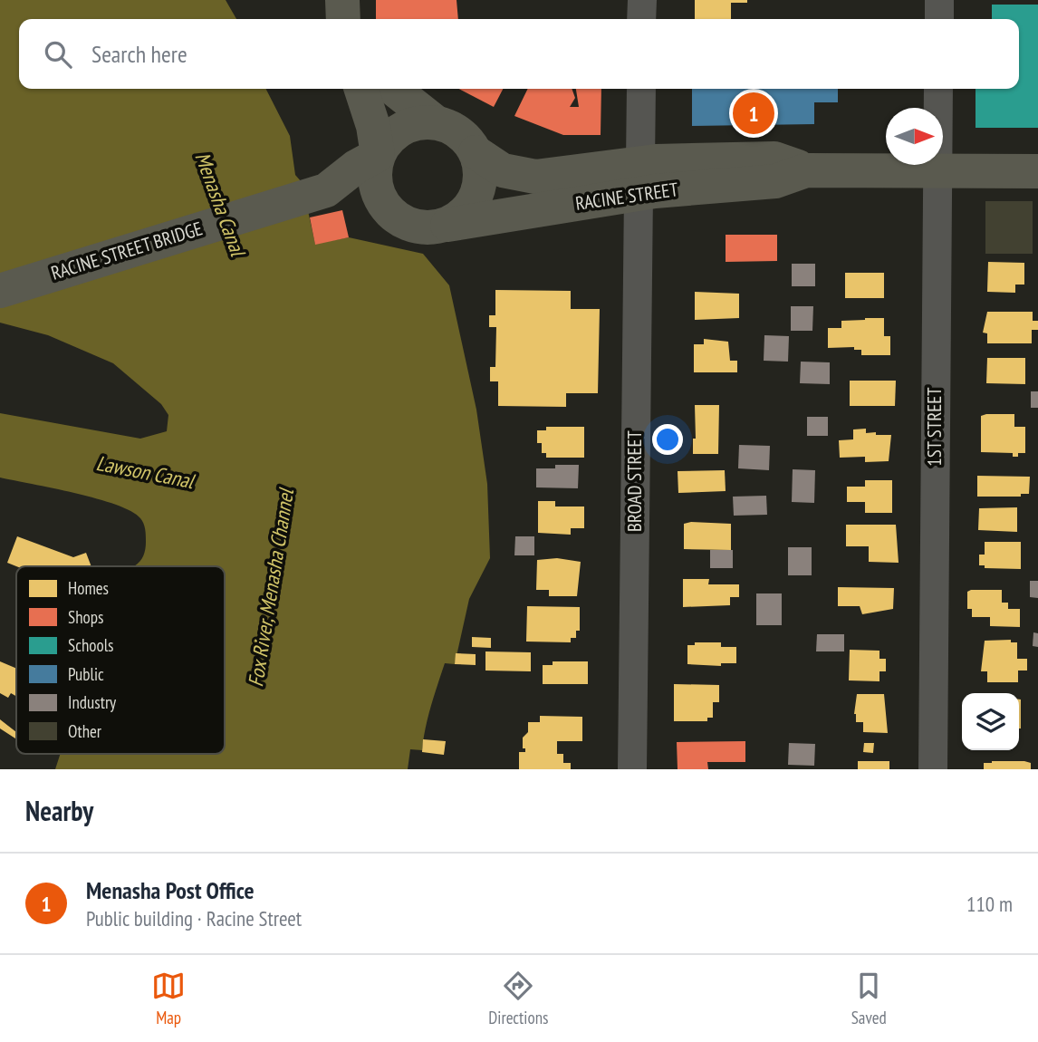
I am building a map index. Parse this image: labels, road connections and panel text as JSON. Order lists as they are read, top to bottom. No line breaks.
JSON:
{"streets":{"main road":["RACINE STREET","RACINE STREET BRIDGE"],"street":["1ST STREET","BROAD STREET"]},"crossings":[["RACINE STREET","1ST STREET"],["RACINE STREET","BROAD STREET"]],"water":["Menasha Canal","Lawson Canal","Fox River, Menasha Channel"],"legend":["Homes","Shops","Schools","Public","Industry","Other"],"north":"right","page":{"search":"Search here","pins":"1","heading":"Nearby","list":[{"mark":"1","name":"Menasha Post Office","note":"Public building · Racine Street","value":"110 m"}],"nav":["Map","Directions","Saved"]}}
